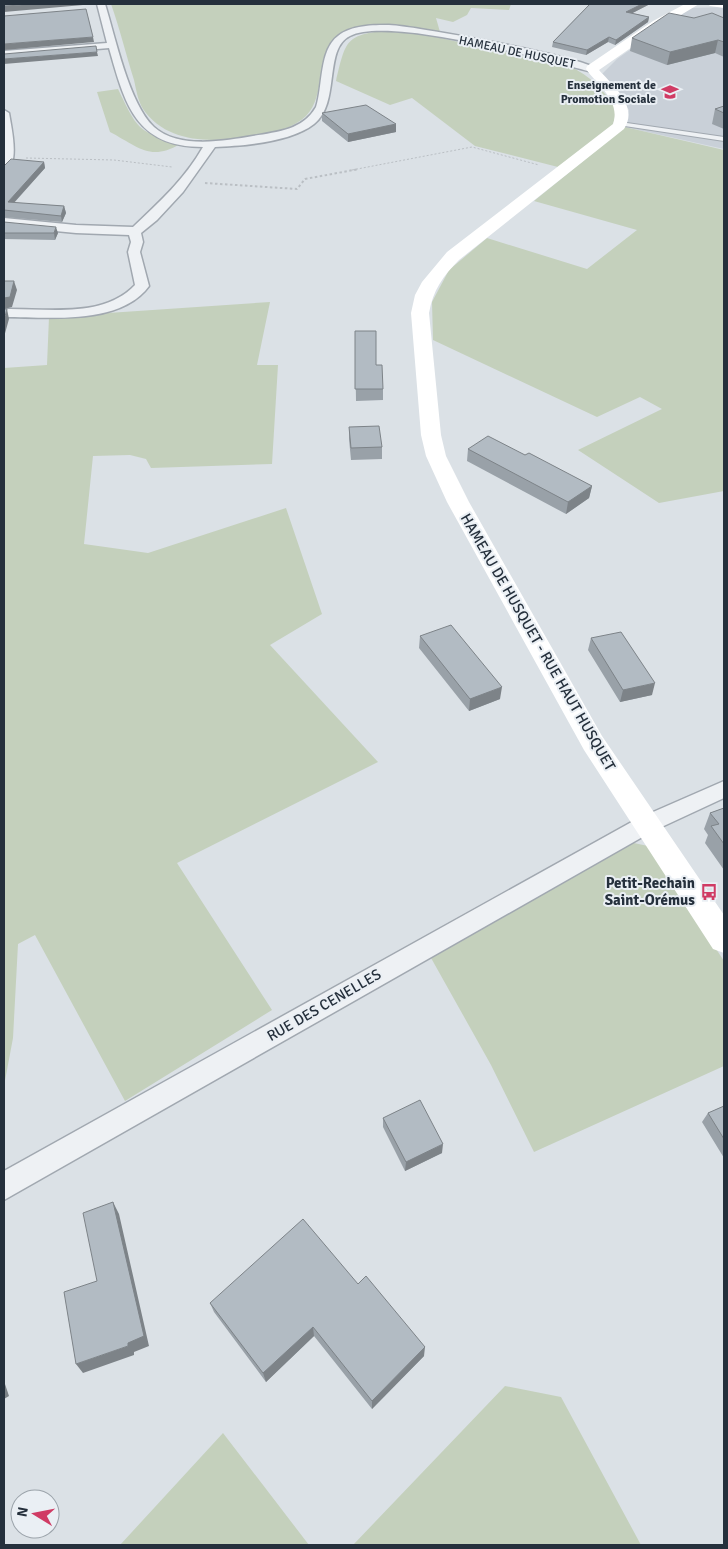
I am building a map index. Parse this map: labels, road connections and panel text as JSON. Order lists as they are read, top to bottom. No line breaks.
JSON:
{"streets":{"street":["HAMEAU DE HUSQUET","HAMEAU DE HUSQUET - RUE HAUT HUSQUET","RUE DES CENELLES"]},"crossings":[["HAMEAU DE HUSQUET - RUE HAUT HUSQUET","RUE DES CENELLES"]],"places":{"school or university":["Enseignement de Promotion Sociale"],"bus stop":["Petit-Rechain Saint-Orémus"]},"north":"left"}
